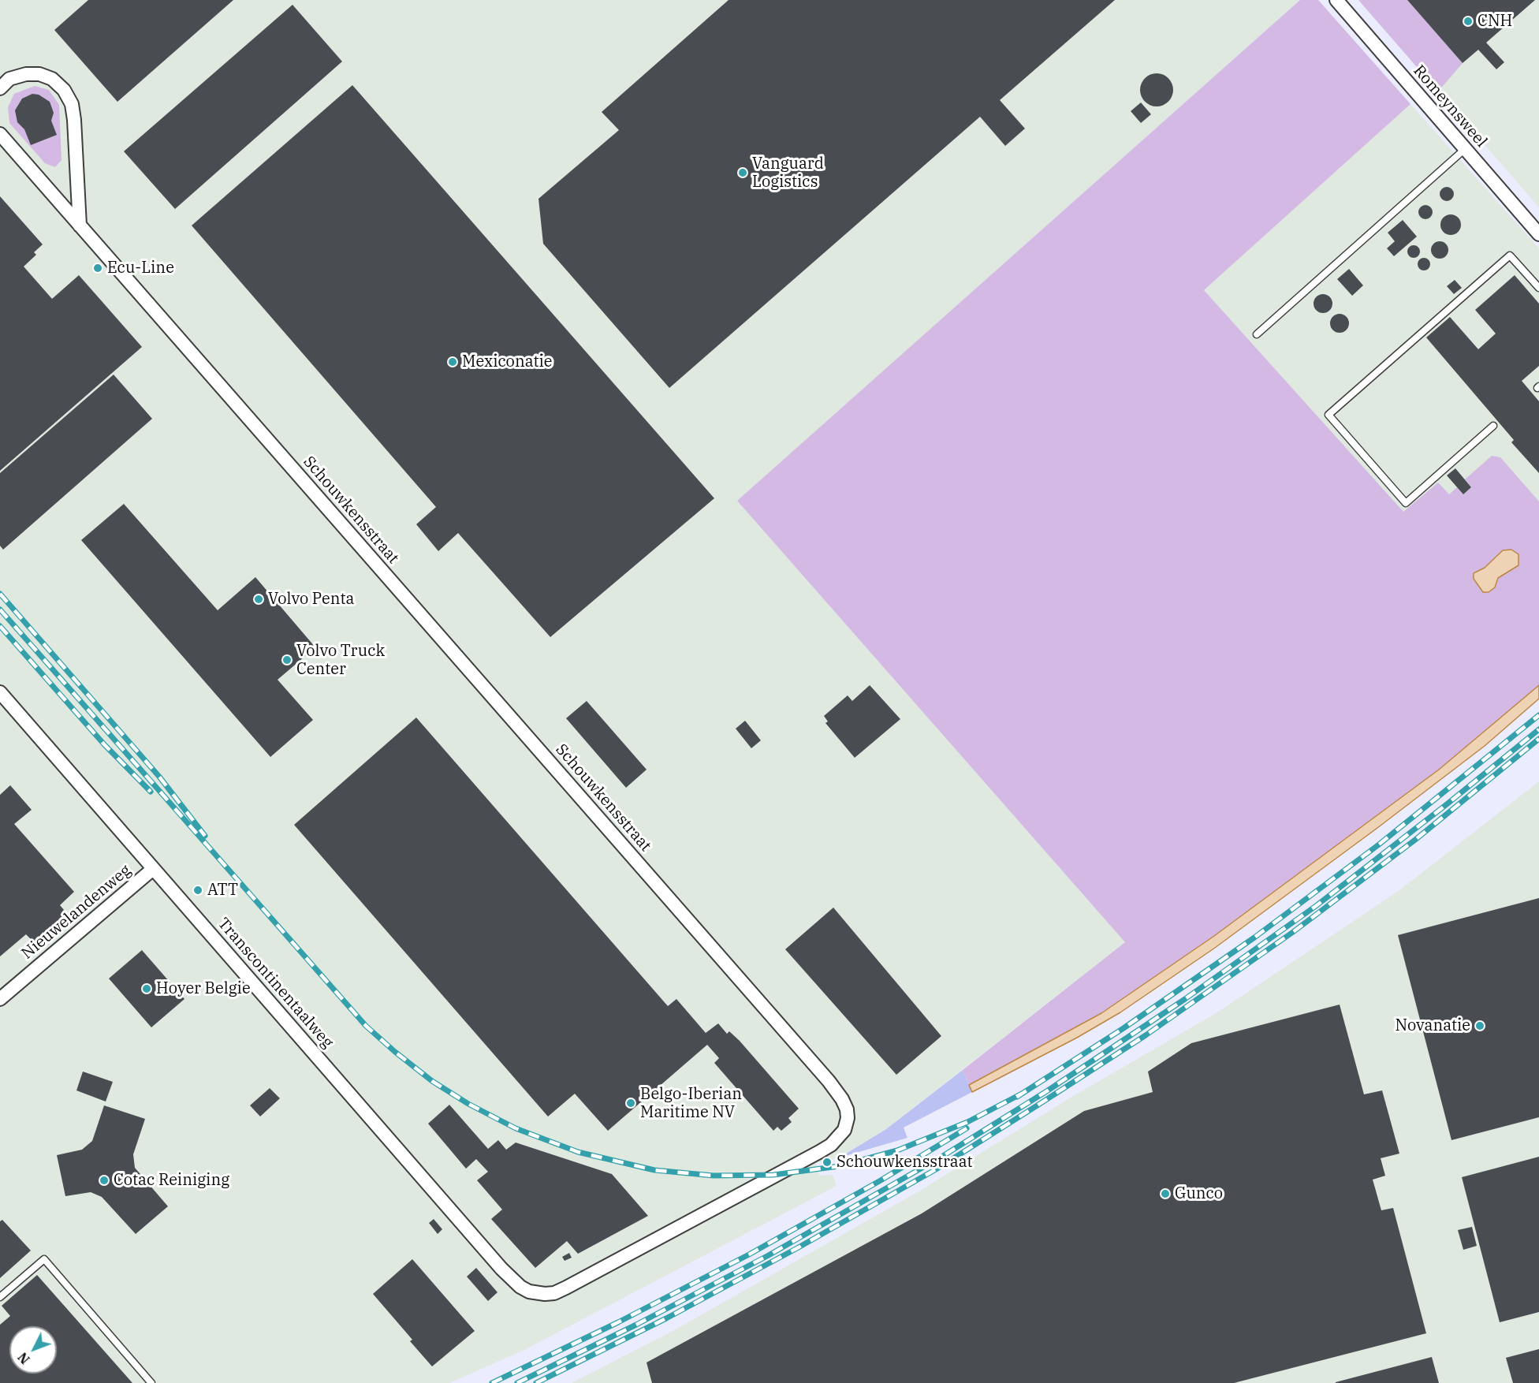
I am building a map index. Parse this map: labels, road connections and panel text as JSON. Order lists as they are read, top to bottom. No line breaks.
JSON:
{"streets":{"street":["Romeynsweel","Schouwkensstraat","Nieuwelandenweg","Transcontinentaalweg"]},"crossings":[["Schouwkensstraat","Transcontinentaalweg"],["Nieuwelandenweg","Transcontinentaalweg"]],"places":["CNH","Vanguard Logistics","Ecu-Line","Mexiconatie","Volvo Penta","Volvo Truck Center","ATT","Hoyer Belgie","Novanatie","Belgo-Iberian Maritime NV","Schouwkensstraat","Cotac Reiniging","Gunco"],"north":"bottom left"}
